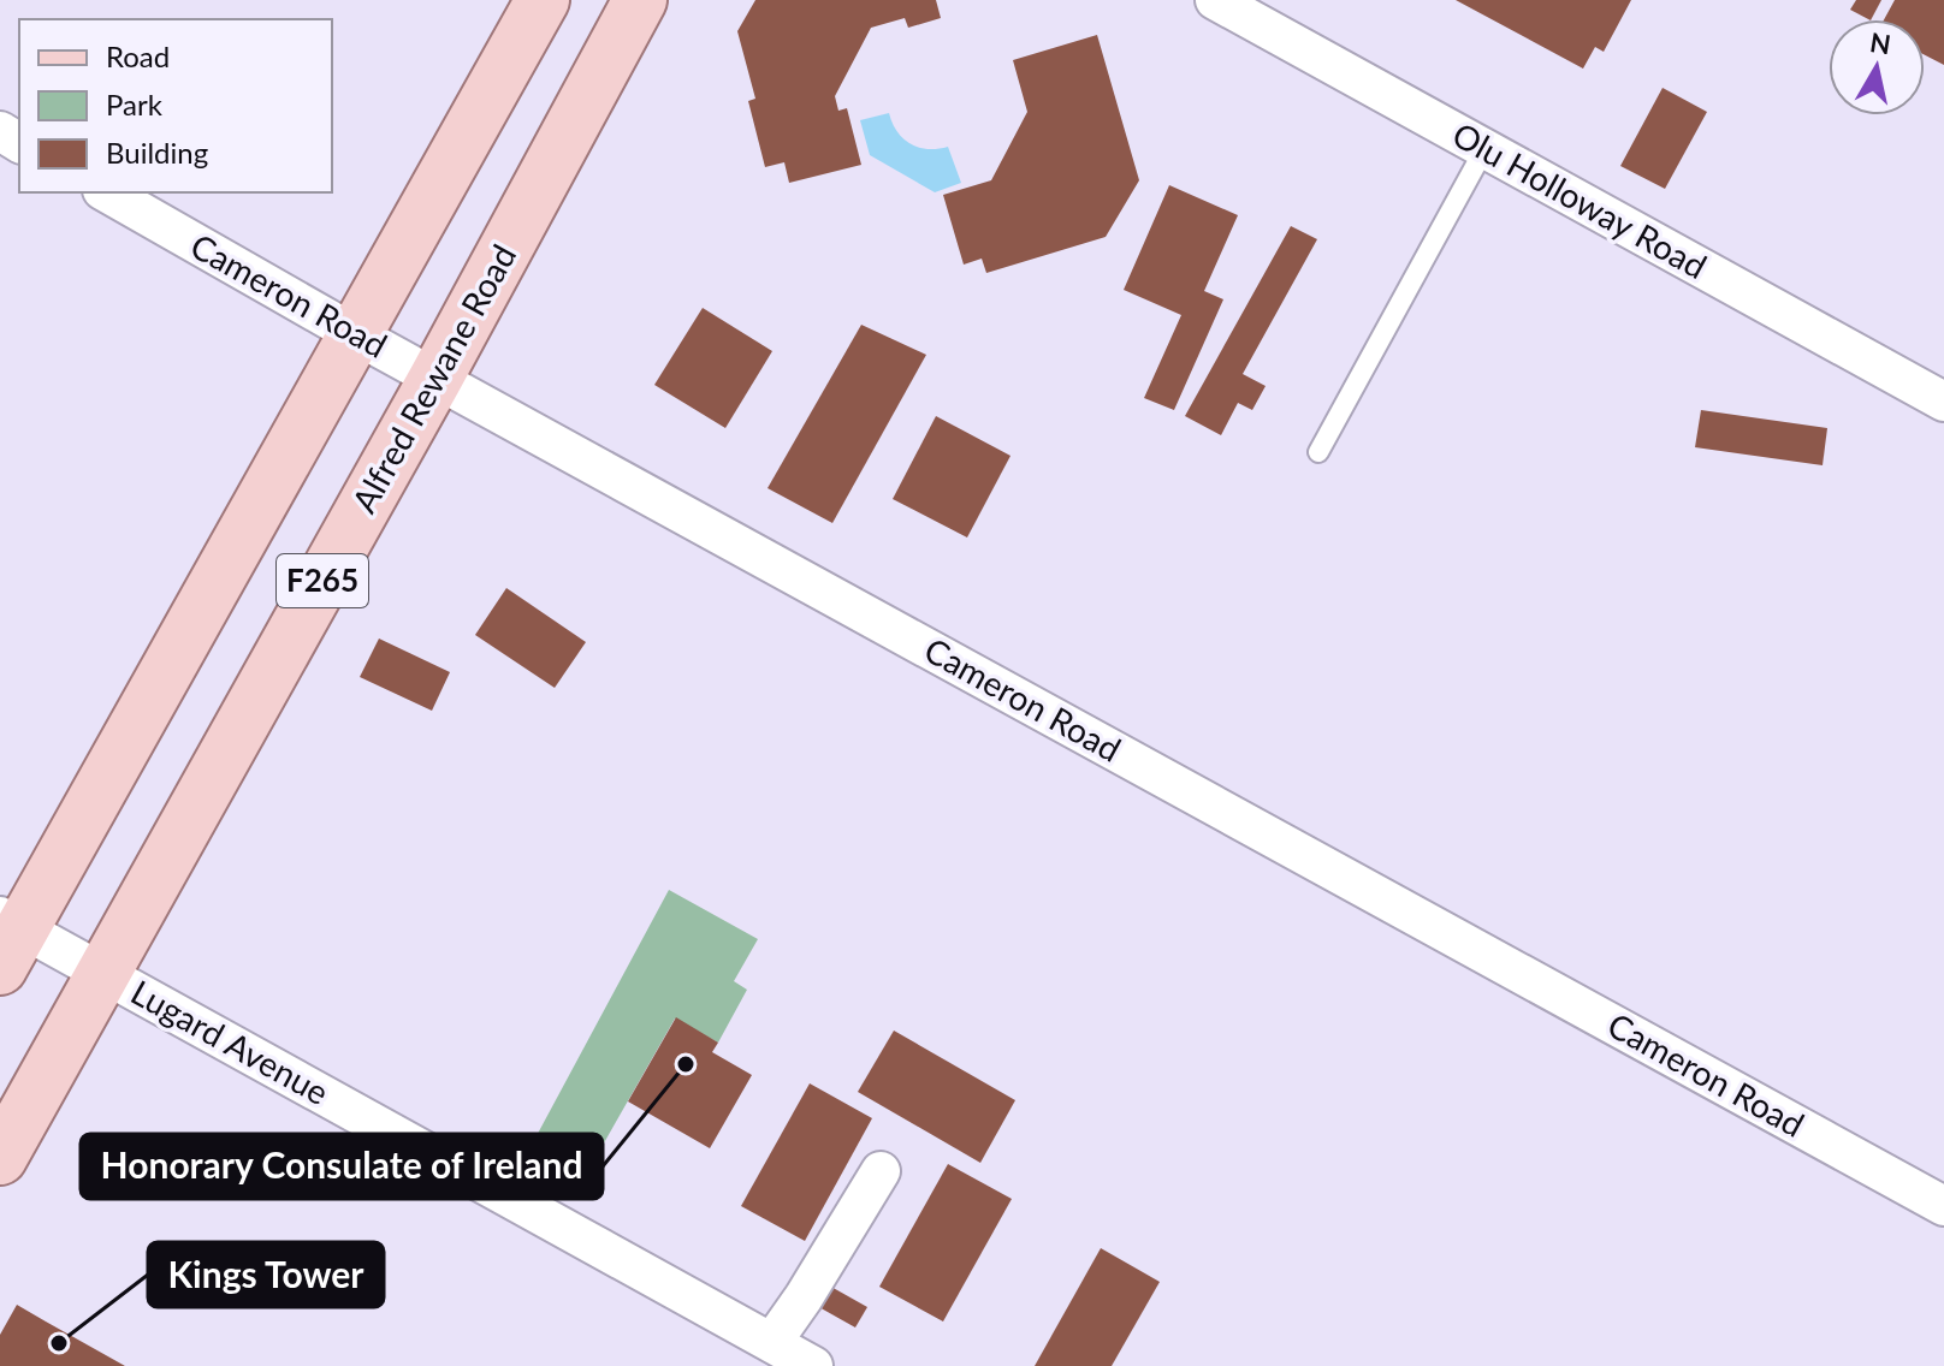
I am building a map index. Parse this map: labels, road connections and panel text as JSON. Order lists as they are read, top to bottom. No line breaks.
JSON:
{"streets":{"main road":["Alfred Rewane Road","F265"],"street":["Olu Holloway Road","Cameron Road","Lugard Avenue"]},"crossings":[["Cameron Road","Alfred Rewane Road"],["Cameron Road","F265"],["Alfred Rewane Road","Lugard Avenue"],["F265","Lugard Avenue"]],"places":["Honorary Consulate of Ireland","Kings Tower"],"legend":["Road","Park","Building"],"north":"top"}
